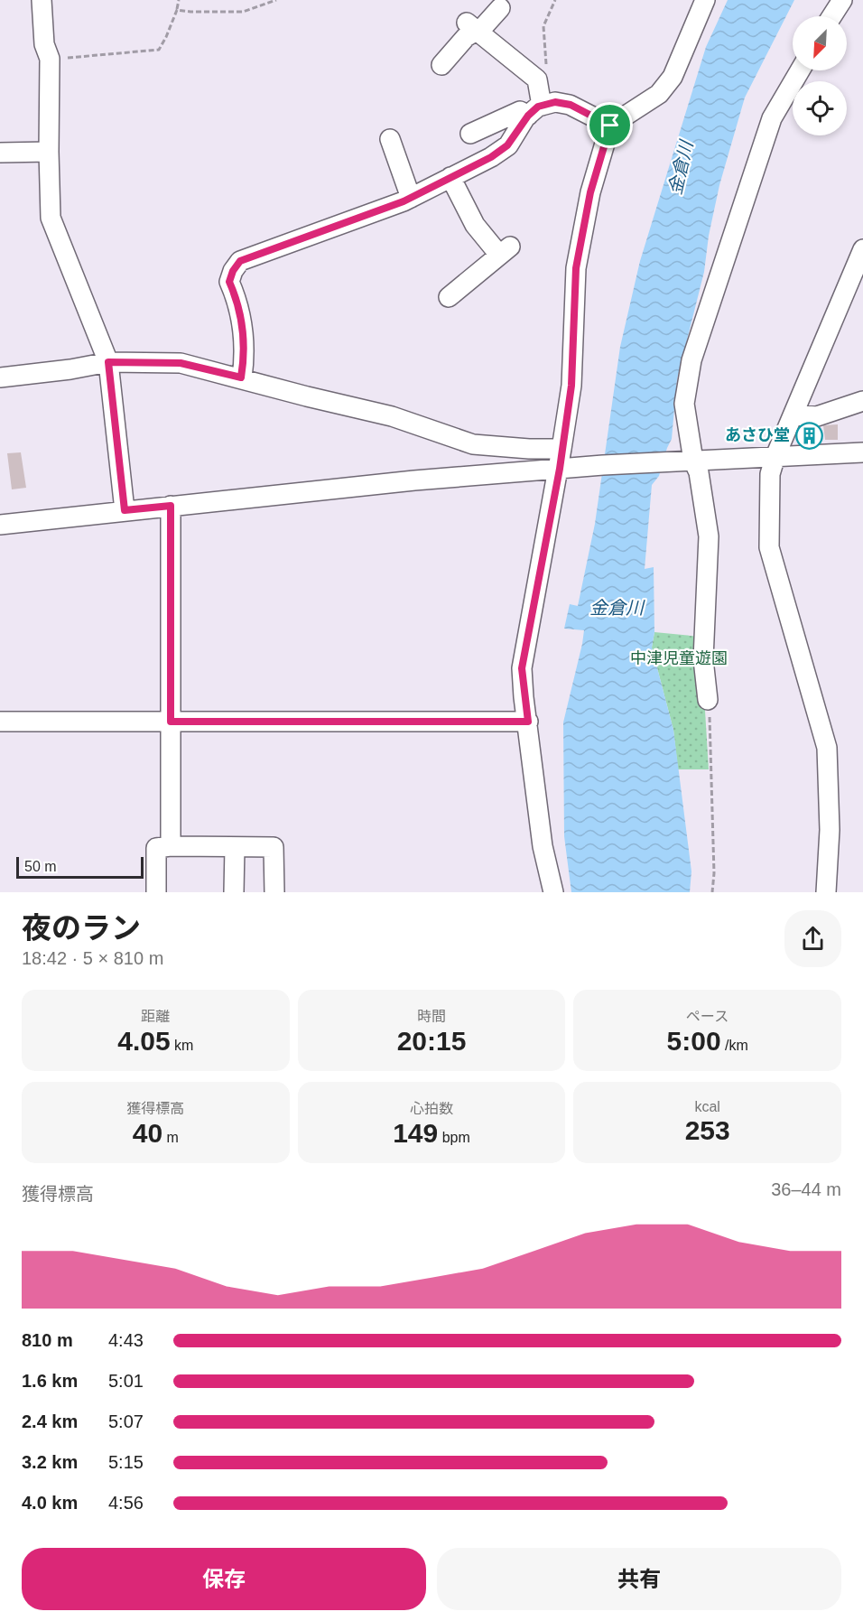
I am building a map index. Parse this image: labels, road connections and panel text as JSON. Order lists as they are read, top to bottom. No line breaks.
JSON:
{"water":["金倉川"],"parks":["中津児童遊園"],"places":{"building":["あさひ堂"]},"scale_bar":"50 m","north":"bottom left","page":{"scale":"50 m","heading":["夜のラン","18:42 · 5 × 810 m"],"stats":[["距離","4.05 km"],["時間","20:15"],["ペース","5:00 /km"],["獲得標高","40 m"],["心拍数","149 bpm"],["kcal","253"]],"chart":["獲得標高","36–44 m"],"list":[{"name":"810 m","note":"4:43"},{"name":"1.6 km","note":"5:01"},{"name":"2.4 km","note":"5:07"},{"name":"3.2 km","note":"5:15"},{"name":"4.0 km","note":"4:56"}],"buttons":["保存","共有"]}}
